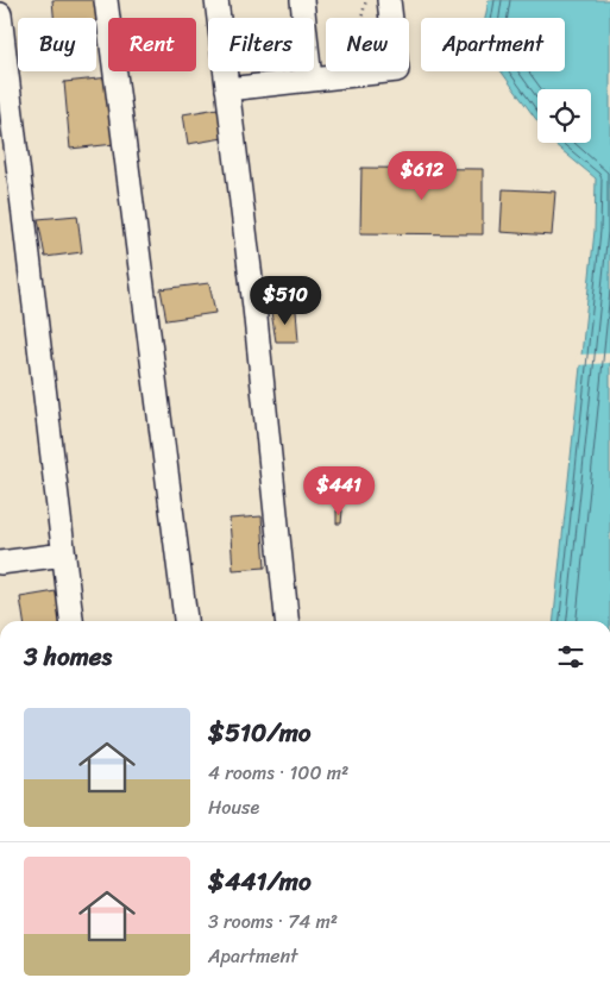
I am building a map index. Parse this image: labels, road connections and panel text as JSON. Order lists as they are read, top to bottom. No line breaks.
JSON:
{"page":{"chip":["Buy","Rent","Filters","New","Apartment"],"price":["$612","$510","$441"],"heading":"3 homes","list":[{"name":"$510/mo","note":"4 rooms · 100 m² · House"},{"name":"$441/mo","note":"3 rooms · 74 m² · Apartment"}]}}
